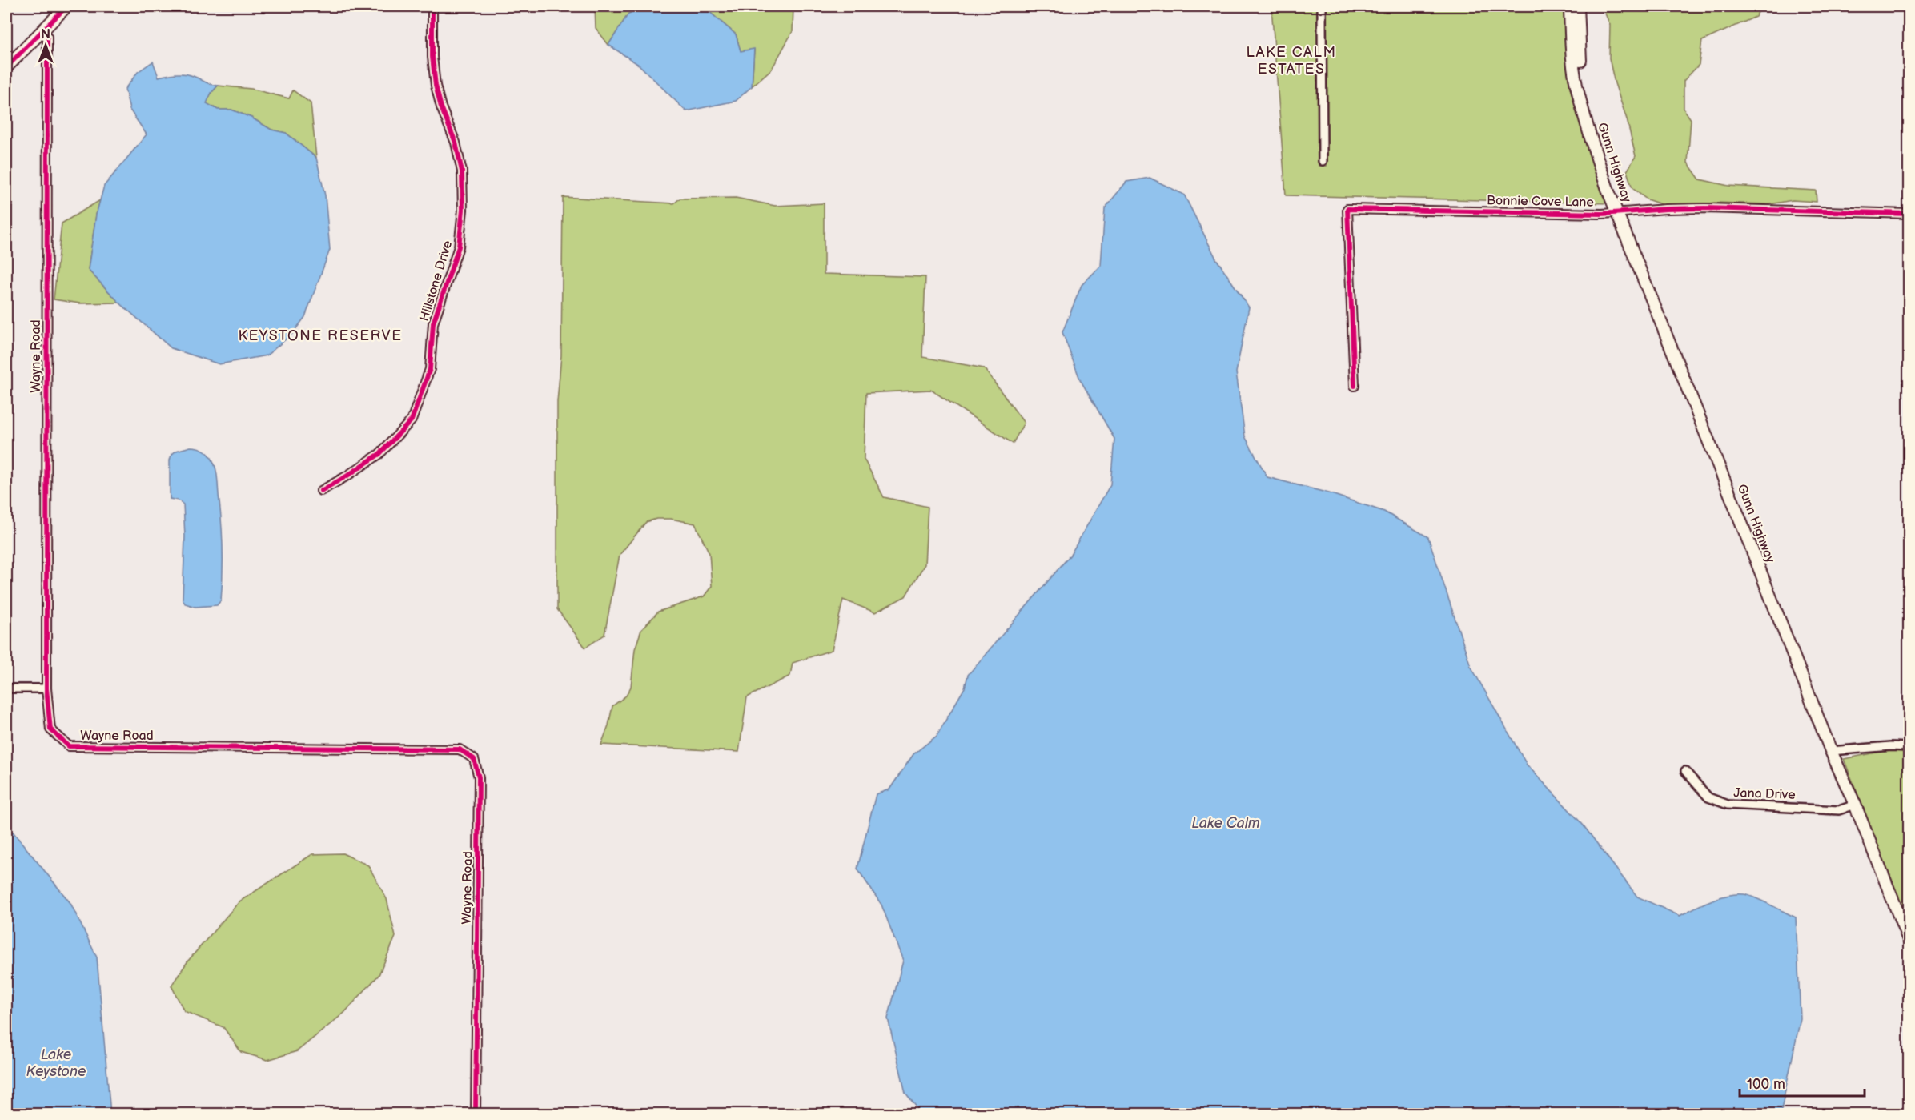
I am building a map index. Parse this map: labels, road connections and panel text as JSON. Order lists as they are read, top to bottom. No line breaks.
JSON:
{"streets":{"main road":["Gunn Highway"],"street":["Bonnie Cove Lane","Hillstone Drive","Wayne Road","Jana Drive"]},"crossings":[["Gunn Highway","Bonnie Cove Lane"],["Gunn Highway","Jana Drive"]],"districts":["LAKE CALM ESTATES","KEYSTONE RESERVE"],"water":["Lake Calm","Lake Keystone"],"scale_bar":"100 m","north":"top"}
